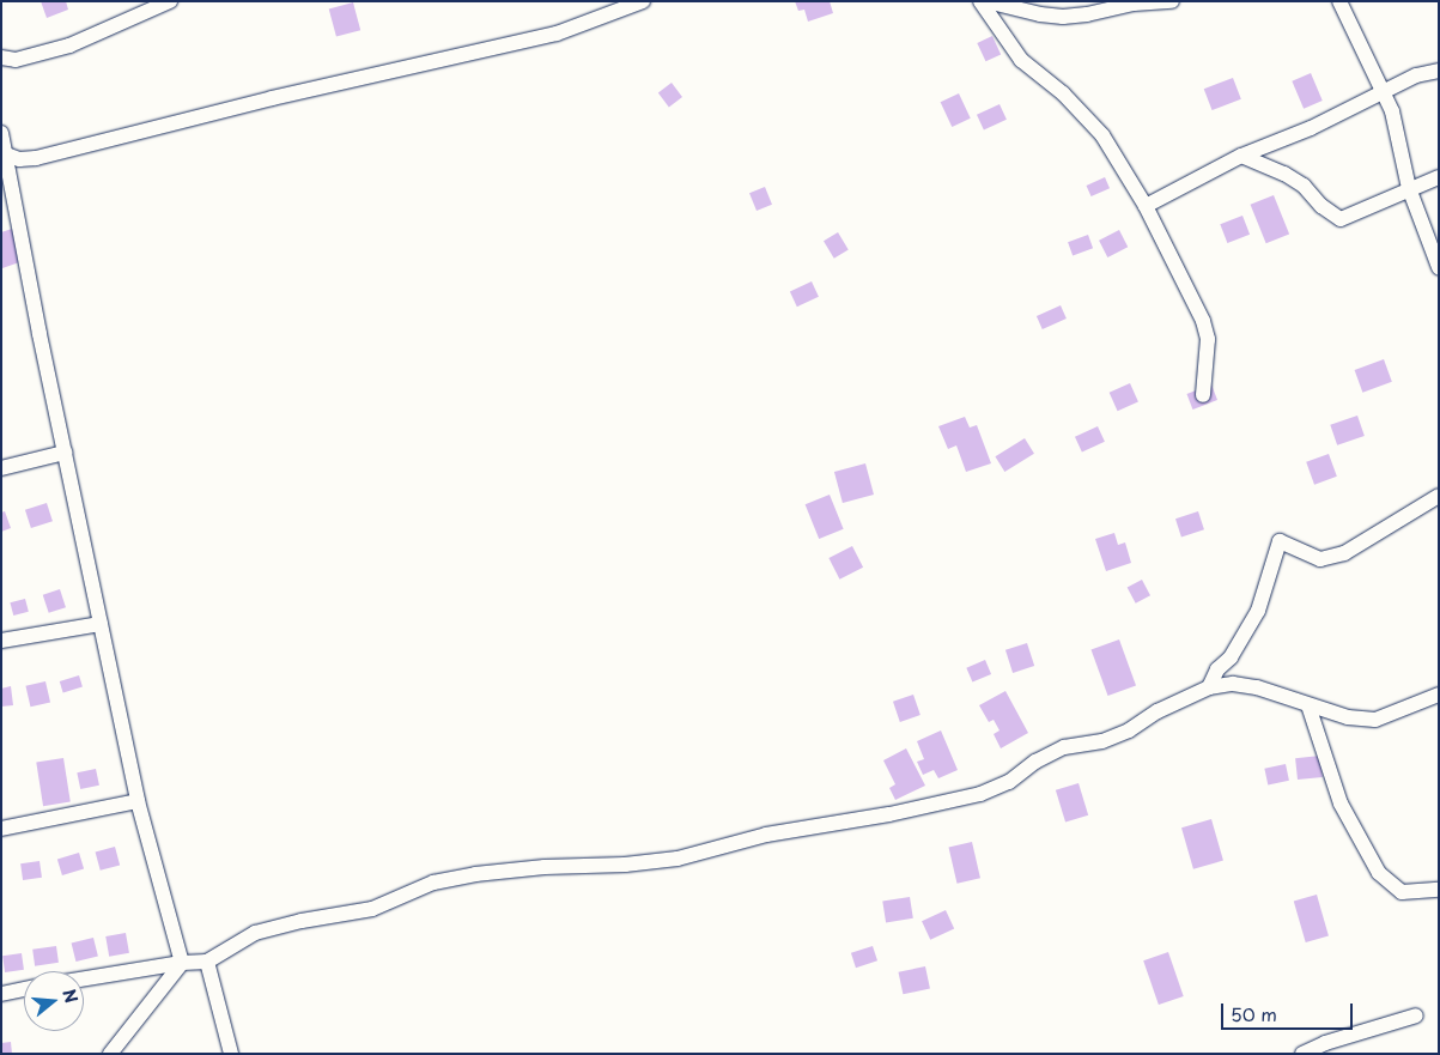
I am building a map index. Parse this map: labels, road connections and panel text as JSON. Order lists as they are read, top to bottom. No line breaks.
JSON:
{"scale_bar":"50 m","north":"right"}
